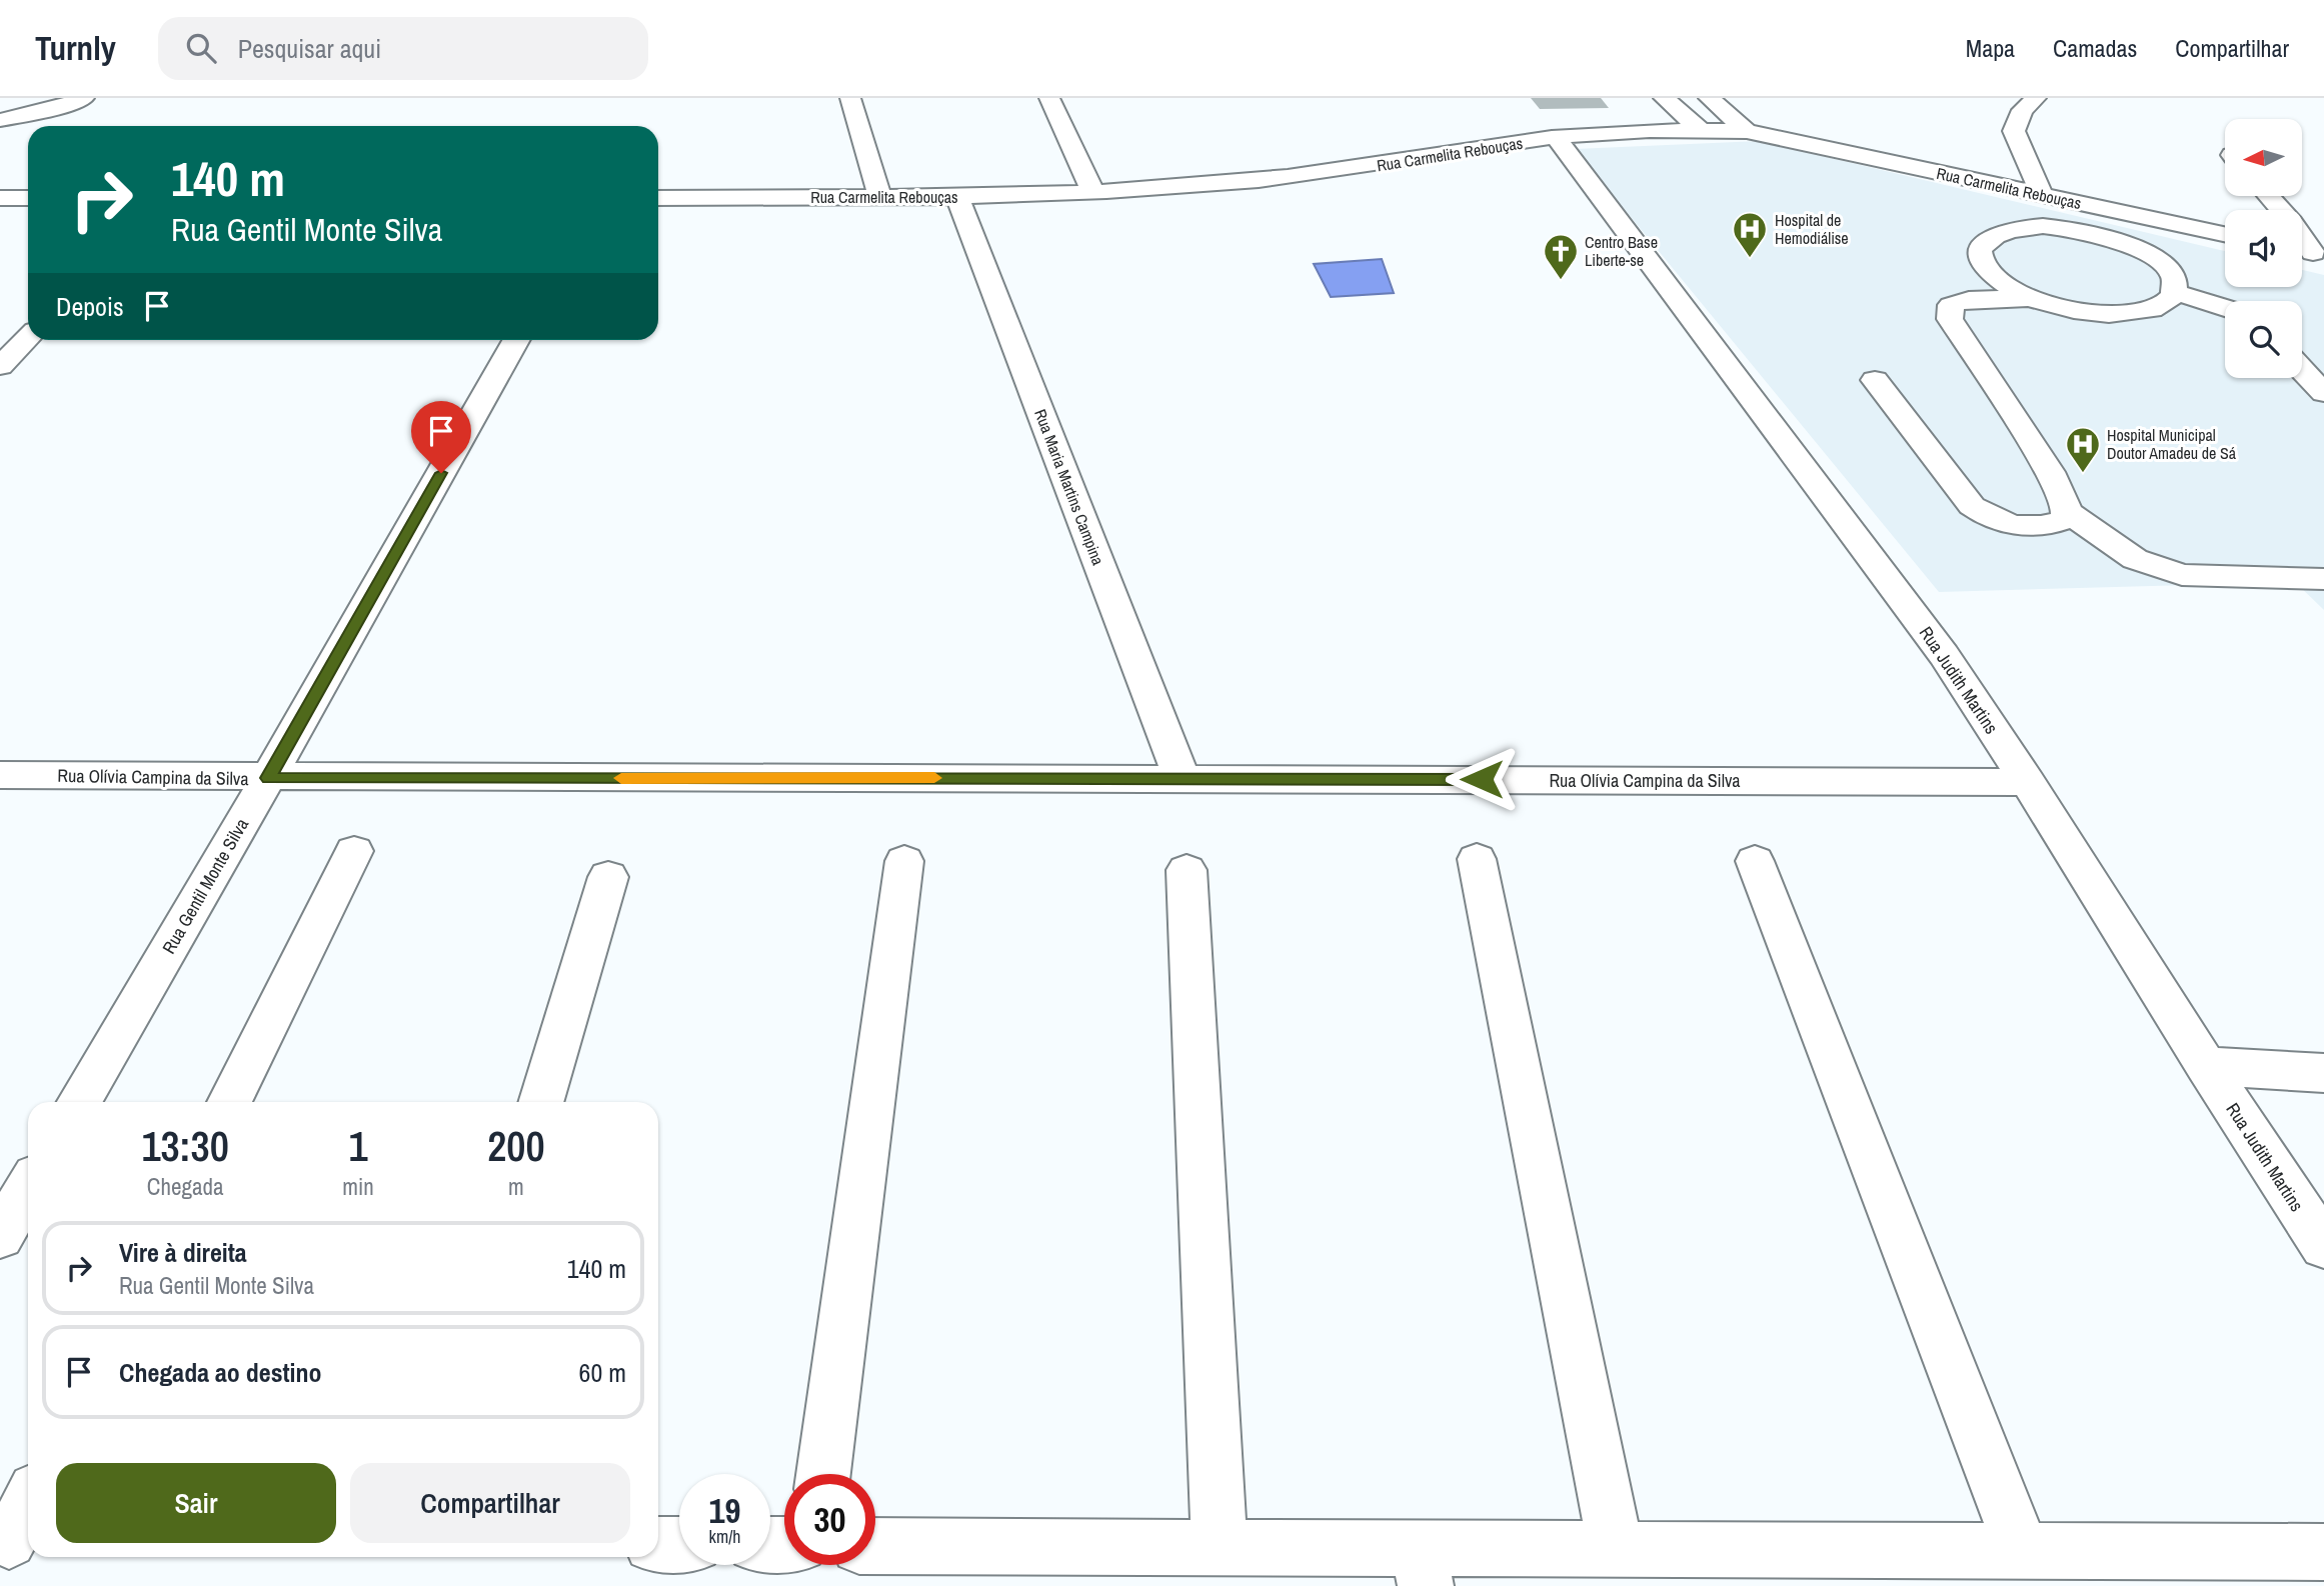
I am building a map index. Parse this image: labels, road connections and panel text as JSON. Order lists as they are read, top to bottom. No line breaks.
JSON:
{"streets":{"street":["Rua Carmelita Rebouças","Rua Maria Martins Campina","Rua Judith Martins","Rua Olívia Campina da Silva","Rua Gentil Monte Silva"]},"crossings":[["Rua Carmelita Rebouças","Rua Maria Martins Campina"],["Rua Carmelita Rebouças","Rua Judith Martins"],["Rua Maria Martins Campina","Rua Olívia Campina da Silva"],["Rua Judith Martins","Rua Olívia Campina da Silva"],["Rua Olívia Campina da Silva","Rua Gentil Monte Silva"]],"places":{"hospital":["Hospital de Hemodiálise","Hospital Municipal Doutor Amadeu de Sá"],"church":["Centro Base Liberte-se"]},"north":"left","page":{"header":"Turnly","search":"Pesquisar aqui","nav":["Mapa","Camadas","Compartilhar"],"turn":["140 m","Rua Gentil Monte Silva"],"then":"Depois","eta":["13:30","Chegada","1","min","200","m"],"list":[{"name":"Vire à direita","note":"Rua Gentil Monte Silva","value":"140 m"},{"name":"Chegada ao destino","value":"60 m"}],"buttons":["Sair","Compartilhar"],"speed":"19 km/h","limit":"30"}}
